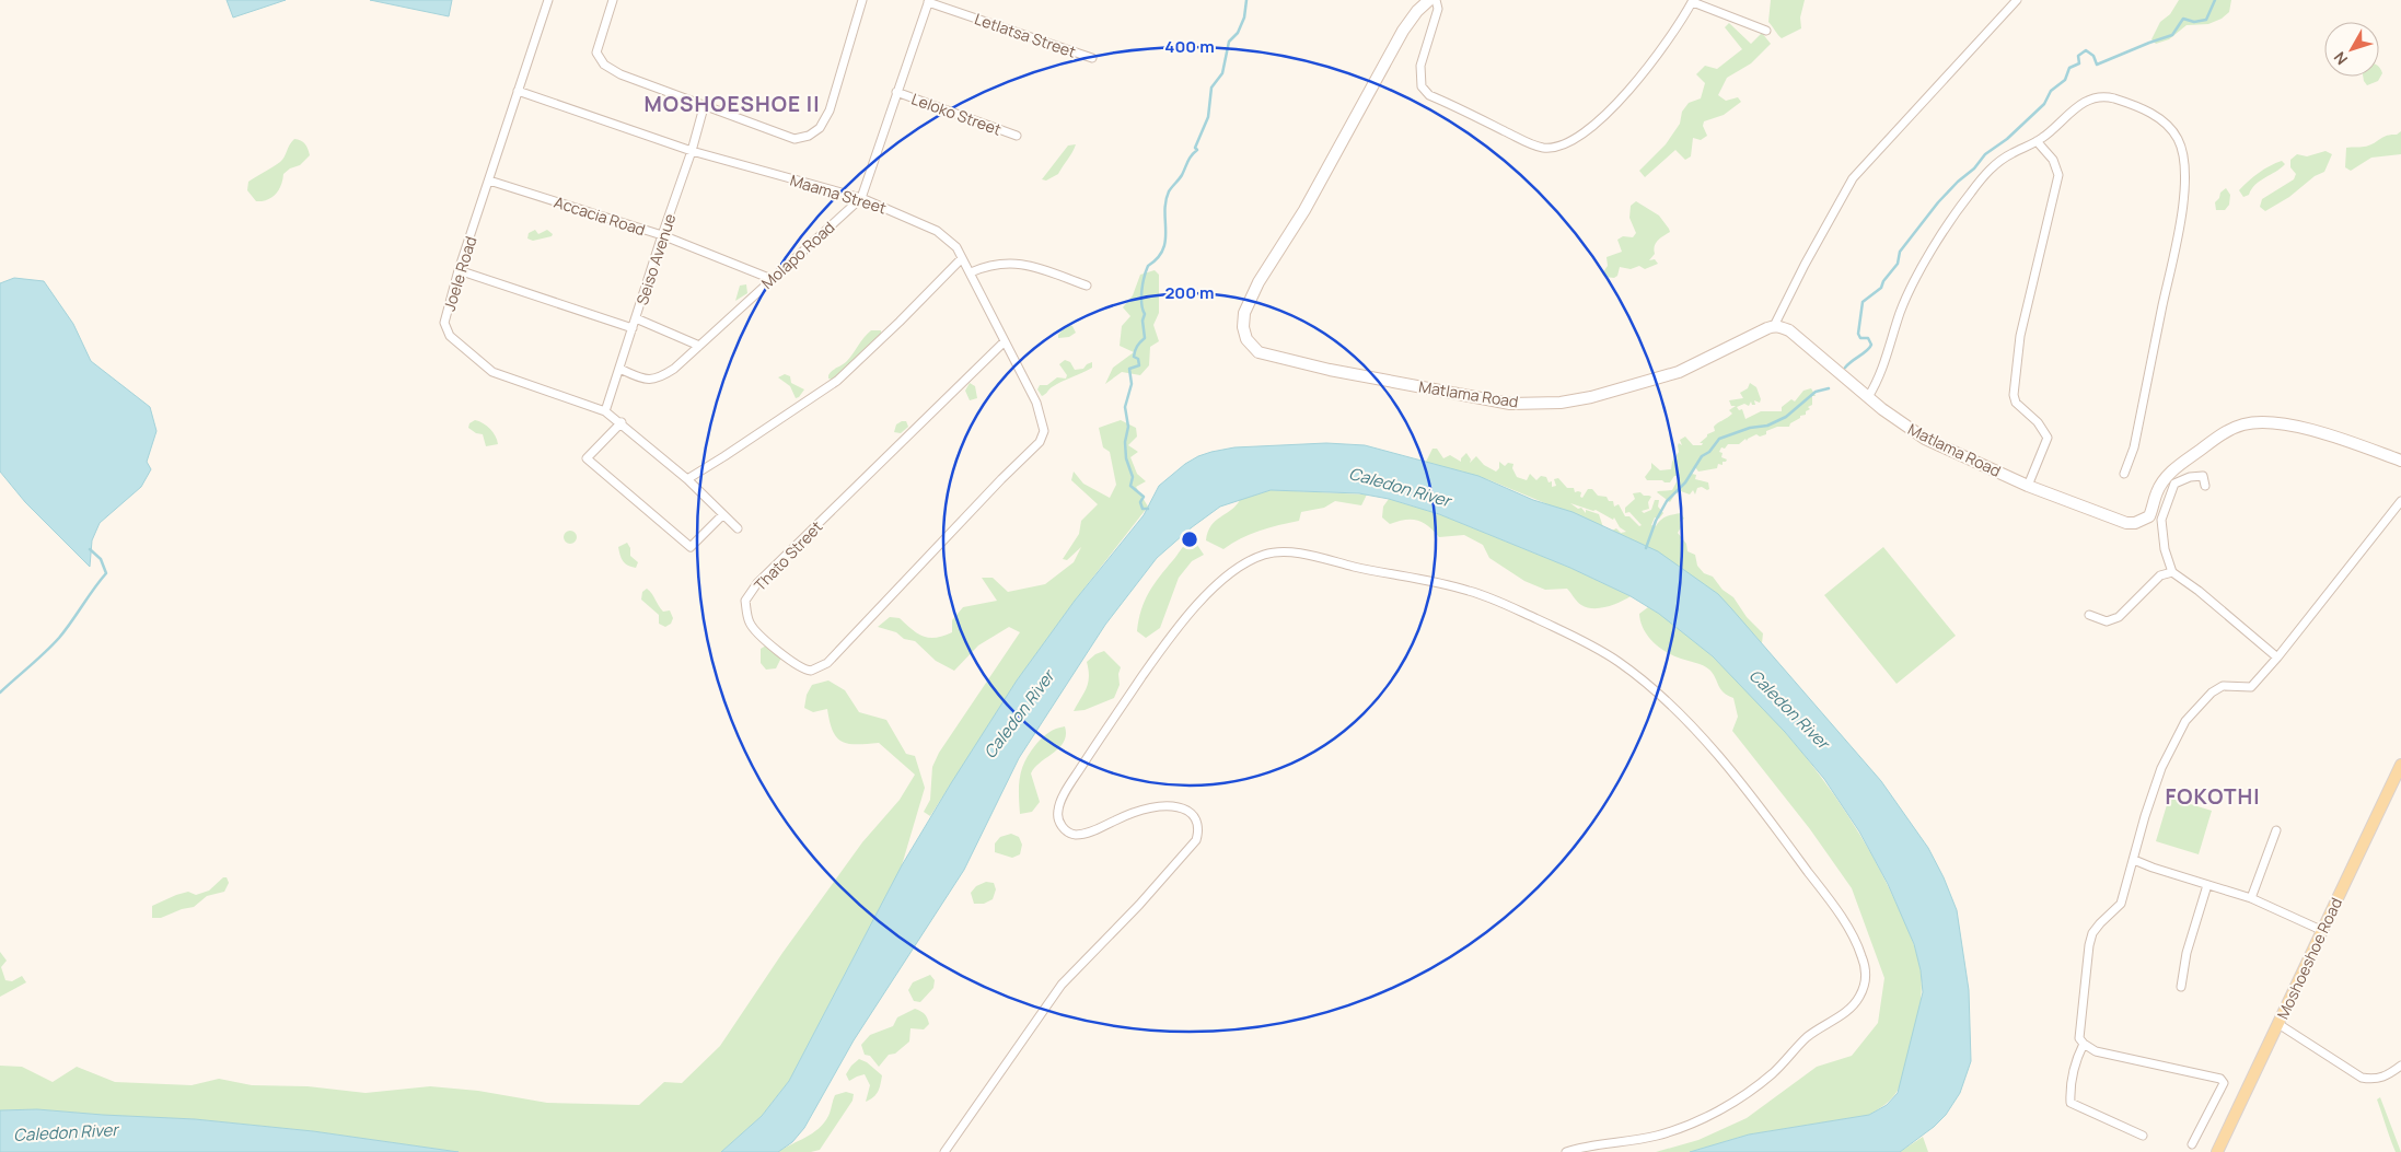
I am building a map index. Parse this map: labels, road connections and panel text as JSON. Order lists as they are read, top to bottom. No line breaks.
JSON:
{"streets":{"main road":["Moshoeshoe Road"],"street":["Letlatsa Street","Leloko Street","Maama Street","Accacia Road","Molapo Road","Seiso Avenue","Joele Road","Matlama Road","Thato Street"]},"crossings":[["Letlatsa Street","Molapo Road"],["Leloko Street","Molapo Road"],["Maama Street","Molapo Road"],["Maama Street","Seiso Avenue"],["Maama Street","Joele Road"],["Maama Street","Thato Street"],["Accacia Road","Molapo Road"],["Accacia Road","Seiso Avenue"],["Accacia Road","Joele Road"],["Molapo Road","Seiso Avenue"],["Seiso Avenue","Joele Road"]],"districts":["MOSHOESHOE II","FOKOTHI"],"water":["Caledon River"],"north":"bottom left","rings":["400 m","200 m"]}
